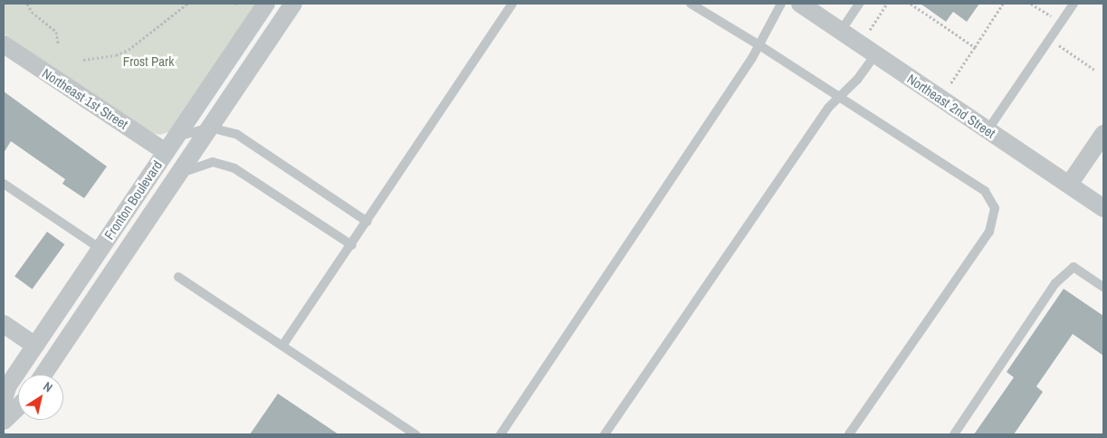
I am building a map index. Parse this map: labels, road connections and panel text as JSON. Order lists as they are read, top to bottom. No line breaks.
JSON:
{"streets":{"street":["Northeast 1st Street","Northeast 2nd Street","Fronton Boulevard"]},"crossings":[["Northeast 1st Street","Fronton Boulevard"]],"parks":["Frost Park"],"north":"top right"}
